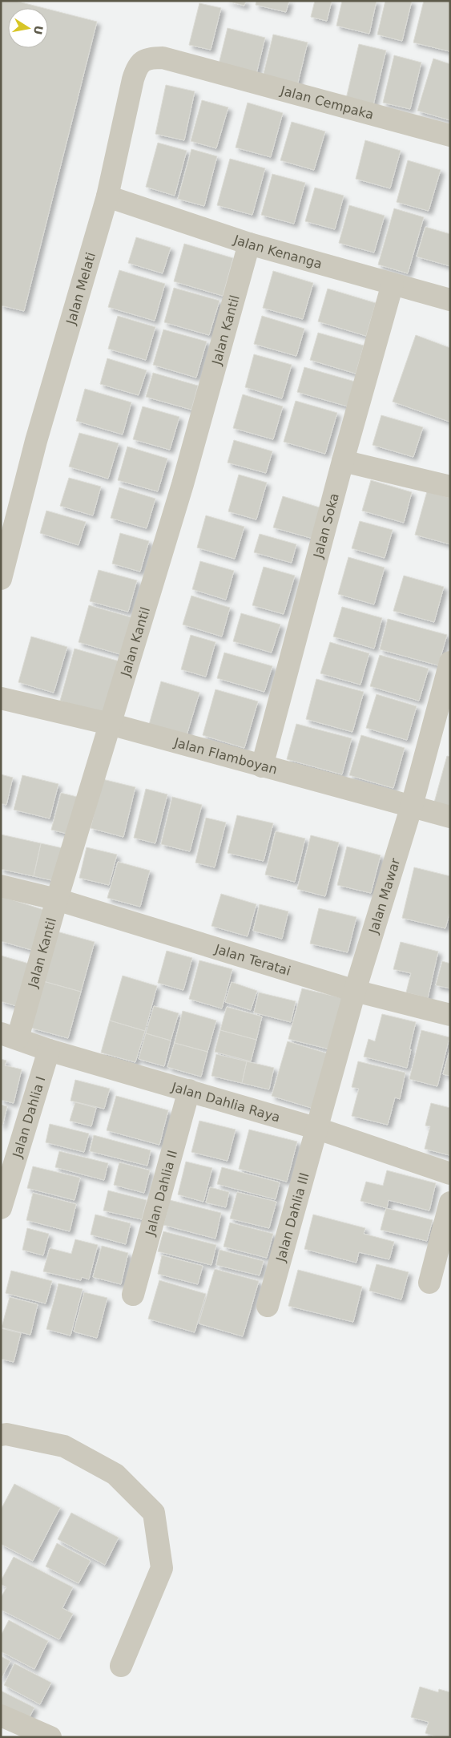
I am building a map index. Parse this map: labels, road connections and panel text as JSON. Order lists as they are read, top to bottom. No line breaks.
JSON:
{"streets":{"street":["Jalan Cempaka","Jalan Kenanga","Jalan Melati","Jalan Kantil","Jalan Soka","Jalan Flamboyan","Jalan Mawar","Jalan Teratai","Jalan Dahlia Raya","Jalan Dahlia I","Jalan Dahlia II","Jalan Dahlia III"]},"crossings":[["Jalan Cempaka","Jalan Melati"],["Jalan Kenanga","Jalan Melati"],["Jalan Kenanga","Jalan Kantil"],["Jalan Kenanga","Jalan Soka"],["Jalan Kantil","Jalan Flamboyan"],["Jalan Kantil","Jalan Teratai"],["Jalan Kantil","Jalan Dahlia Raya"],["Jalan Soka","Jalan Flamboyan"],["Jalan Flamboyan","Jalan Mawar"],["Jalan Mawar","Jalan Teratai"],["Jalan Mawar","Jalan Dahlia Raya"],["Jalan Mawar","Jalan Dahlia III"],["Jalan Dahlia Raya","Jalan Dahlia I"],["Jalan Dahlia Raya","Jalan Dahlia II"],["Jalan Dahlia Raya","Jalan Dahlia III"]],"north":"right"}
